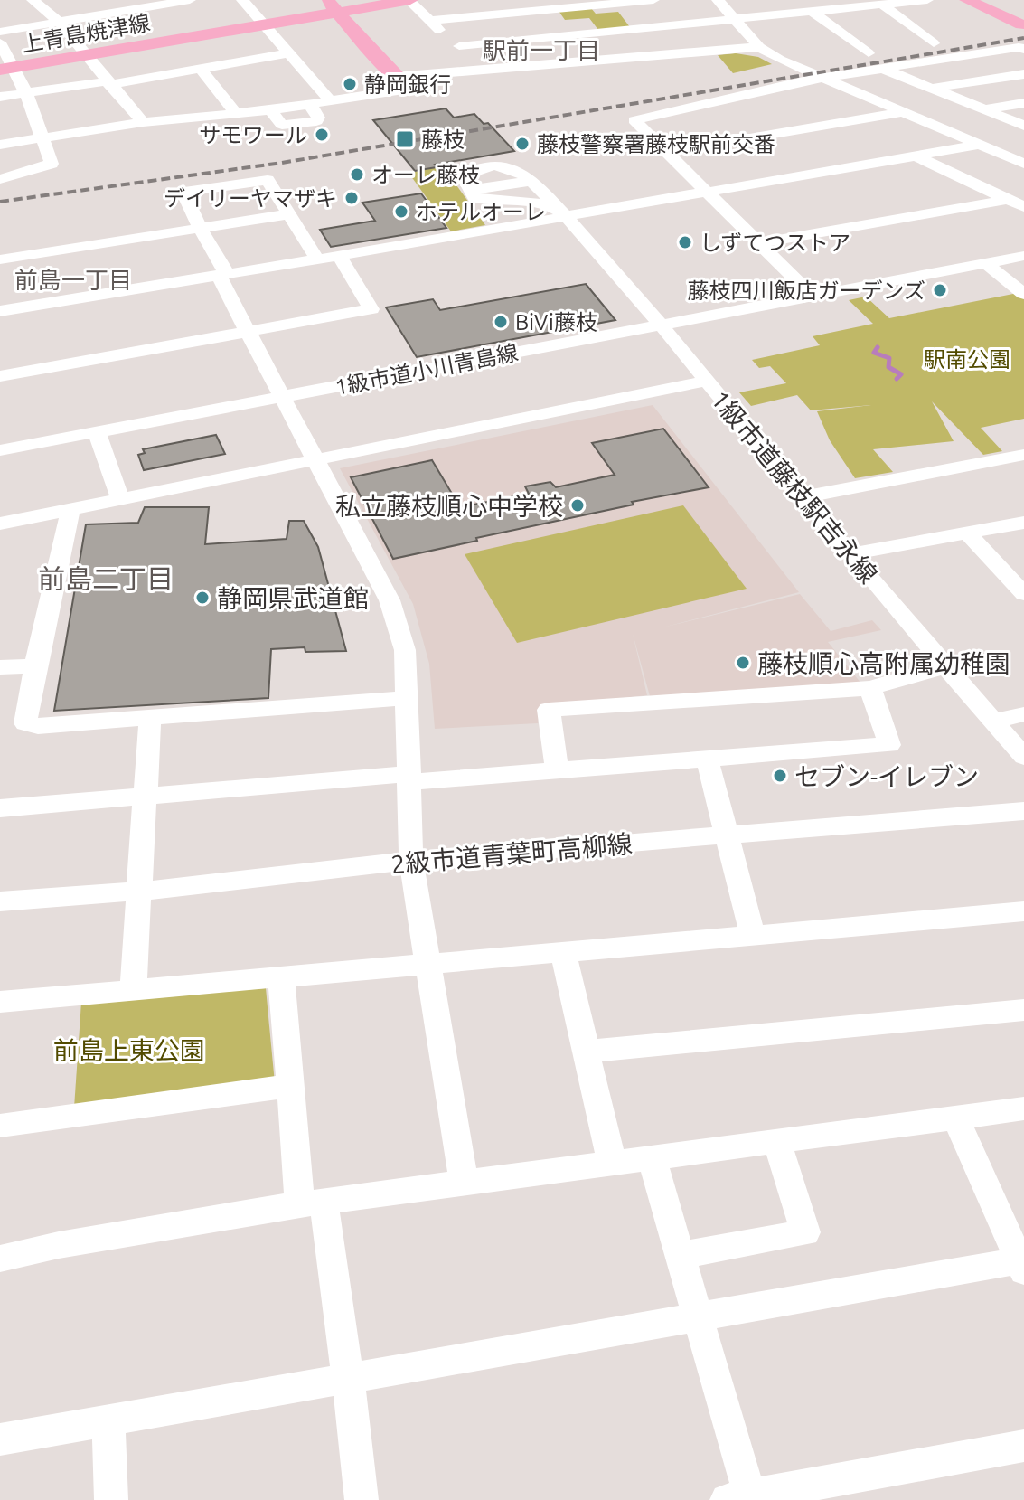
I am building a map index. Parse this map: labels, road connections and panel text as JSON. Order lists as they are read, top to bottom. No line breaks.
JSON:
{"streets":{"main road":["上青島焼津線"],"street":["1級市道小川青島線","1級市道藤枝駅吉永線","2級市道青葉町高柳線"]},"crossings":[["1級市道小川青島線","1級市道藤枝駅吉永線"]],"districts":["駅前一丁目","前島一丁目","前島二丁目"],"parks":["駅南公園","前島上東公園"],"places":{"other":["静岡銀行","サモワール","藤枝警察署藤枝駅前交番","オーレ藤枝","デイリーヤマザキ","ホテルオーレ","しずてつストア","藤枝四川飯店ガーデンズ","BiVi藤枝","私立藤枝順心中学校","静岡県武道館","藤枝順心高附属幼稚園","セブン-イレブン"],"transit":["藤枝"]}}
